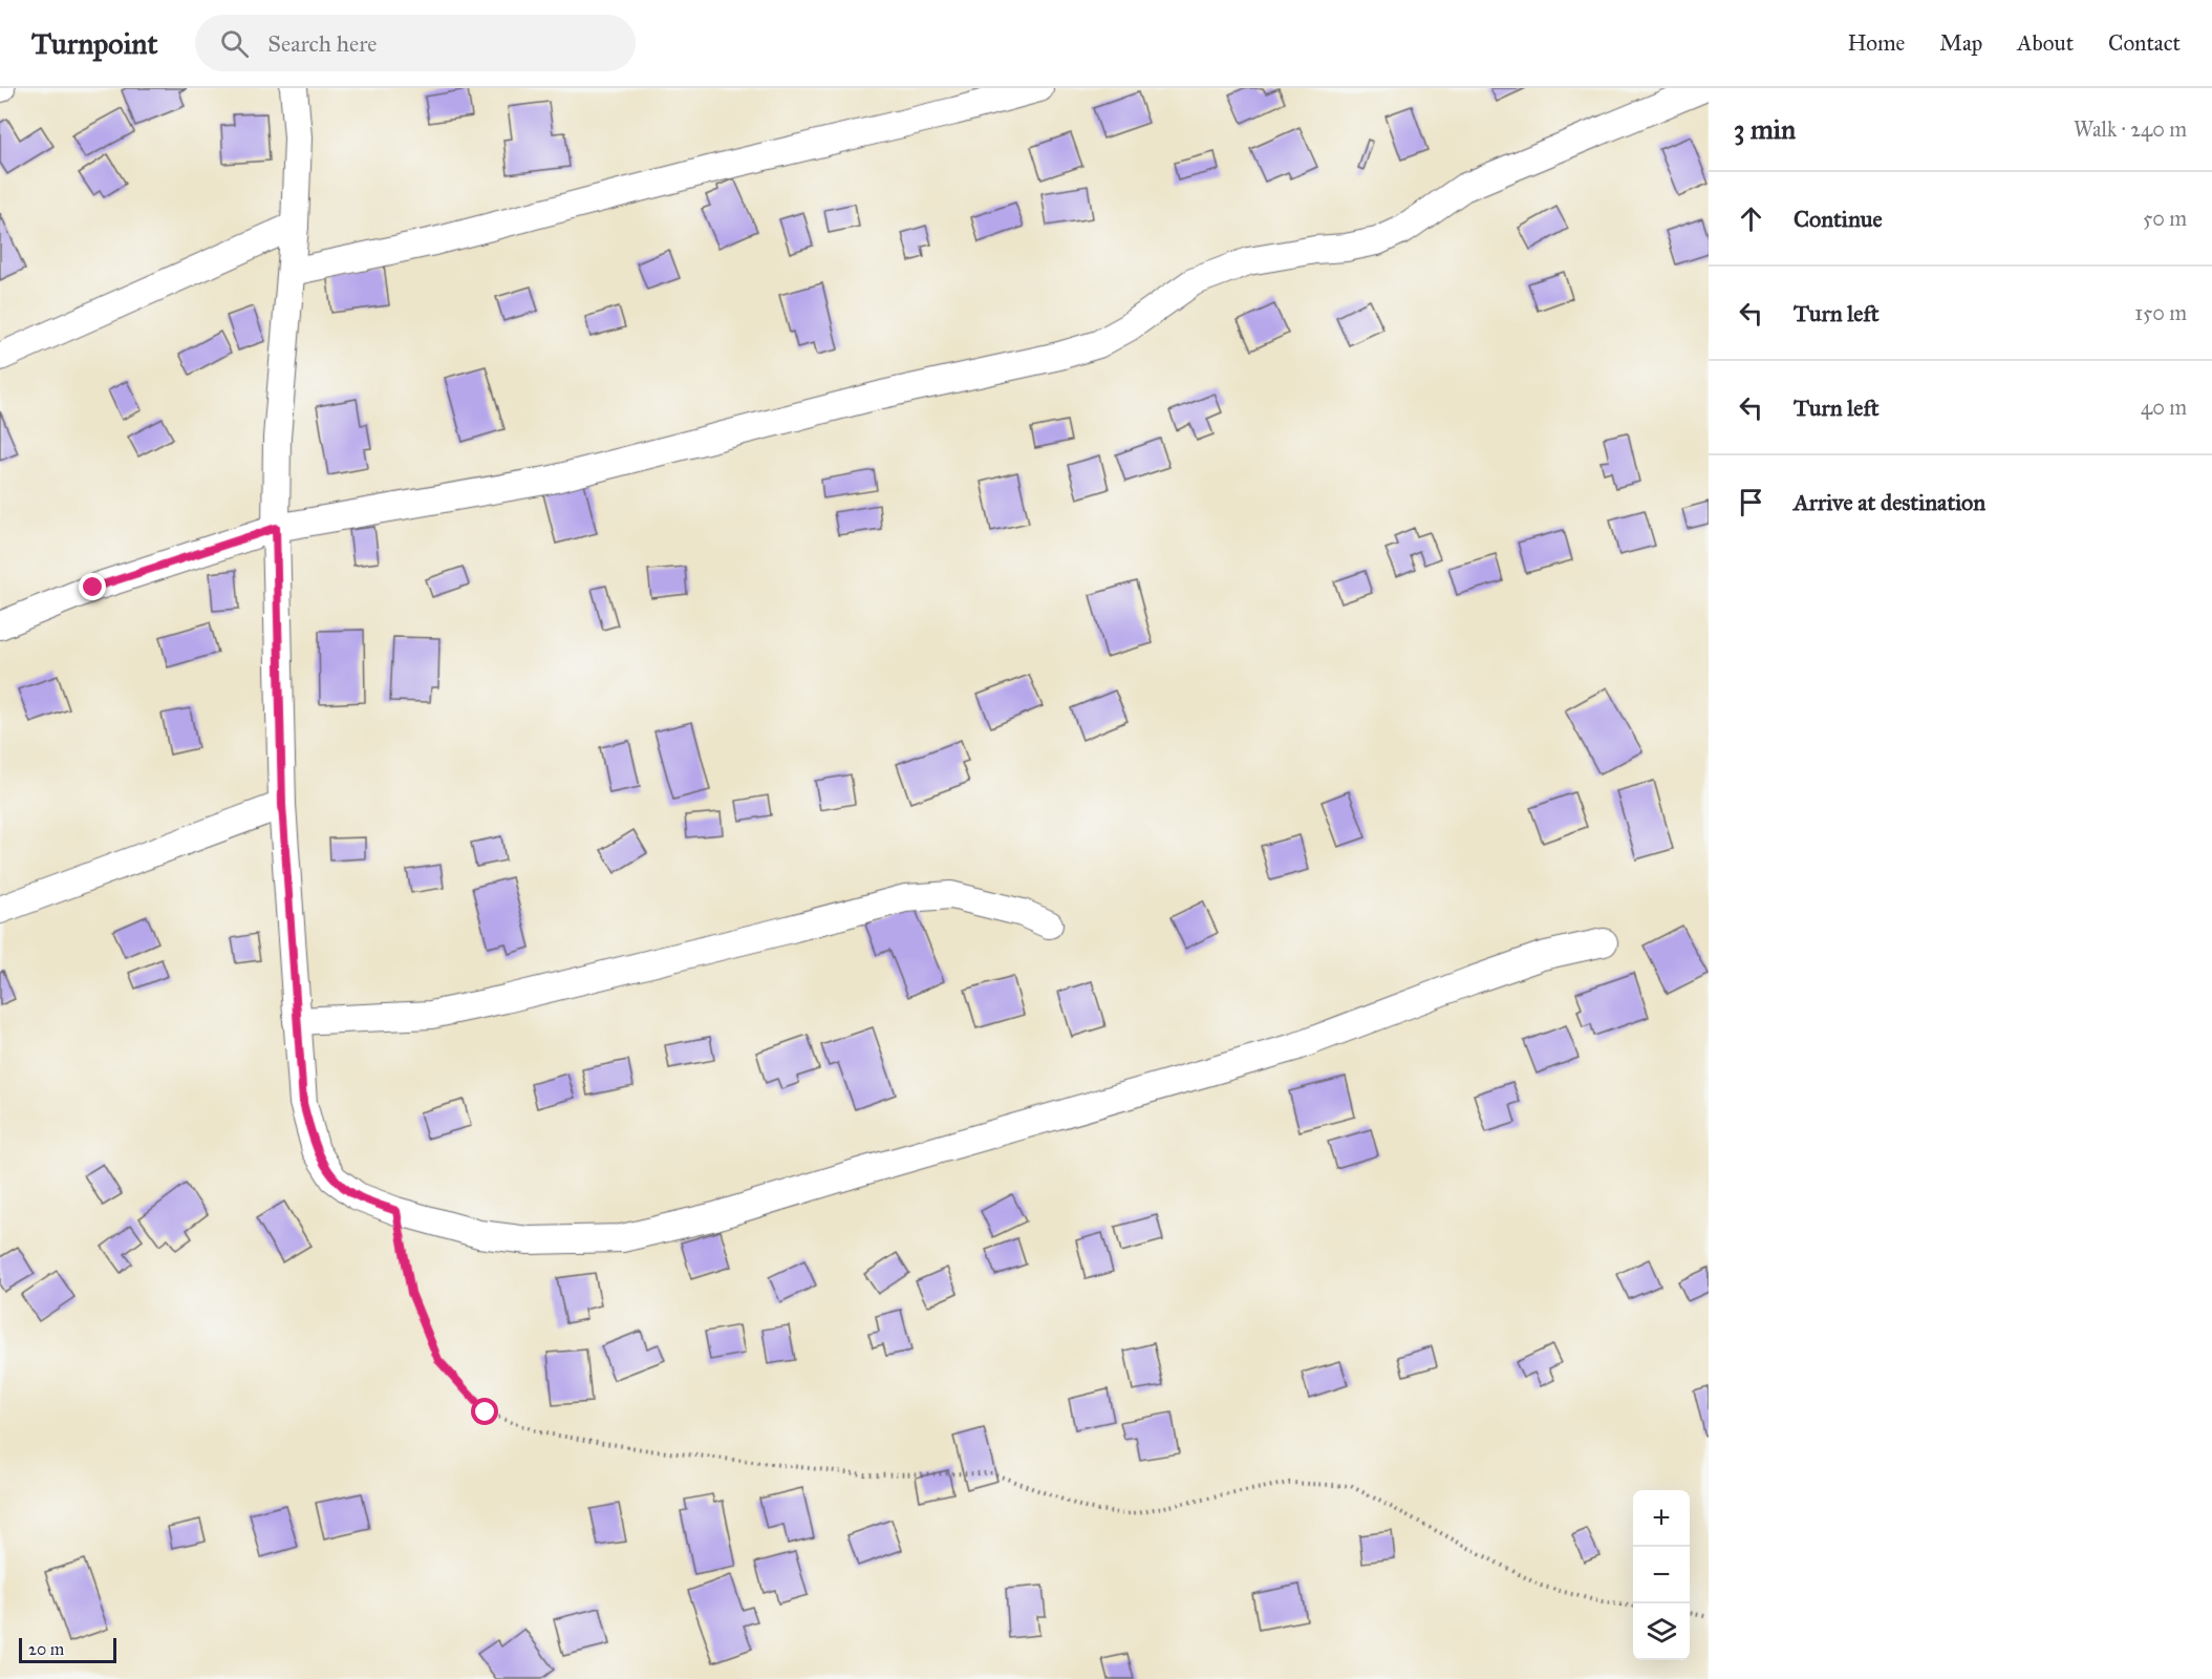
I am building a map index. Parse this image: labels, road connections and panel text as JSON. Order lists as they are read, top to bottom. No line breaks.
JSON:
{"scale_bar":"20 m","page":{"header":"Turnpoint","search":"Search here","nav":["Home","Map","About","Contact"],"heading":["3 min","Walk · 240 m"],"list":[["Continue","50 m"],["Turn left","150 m"],["Turn left","40 m"],"Arrive at destination"],"map_buttons":["+","−"],"scale":"20 m"}}
